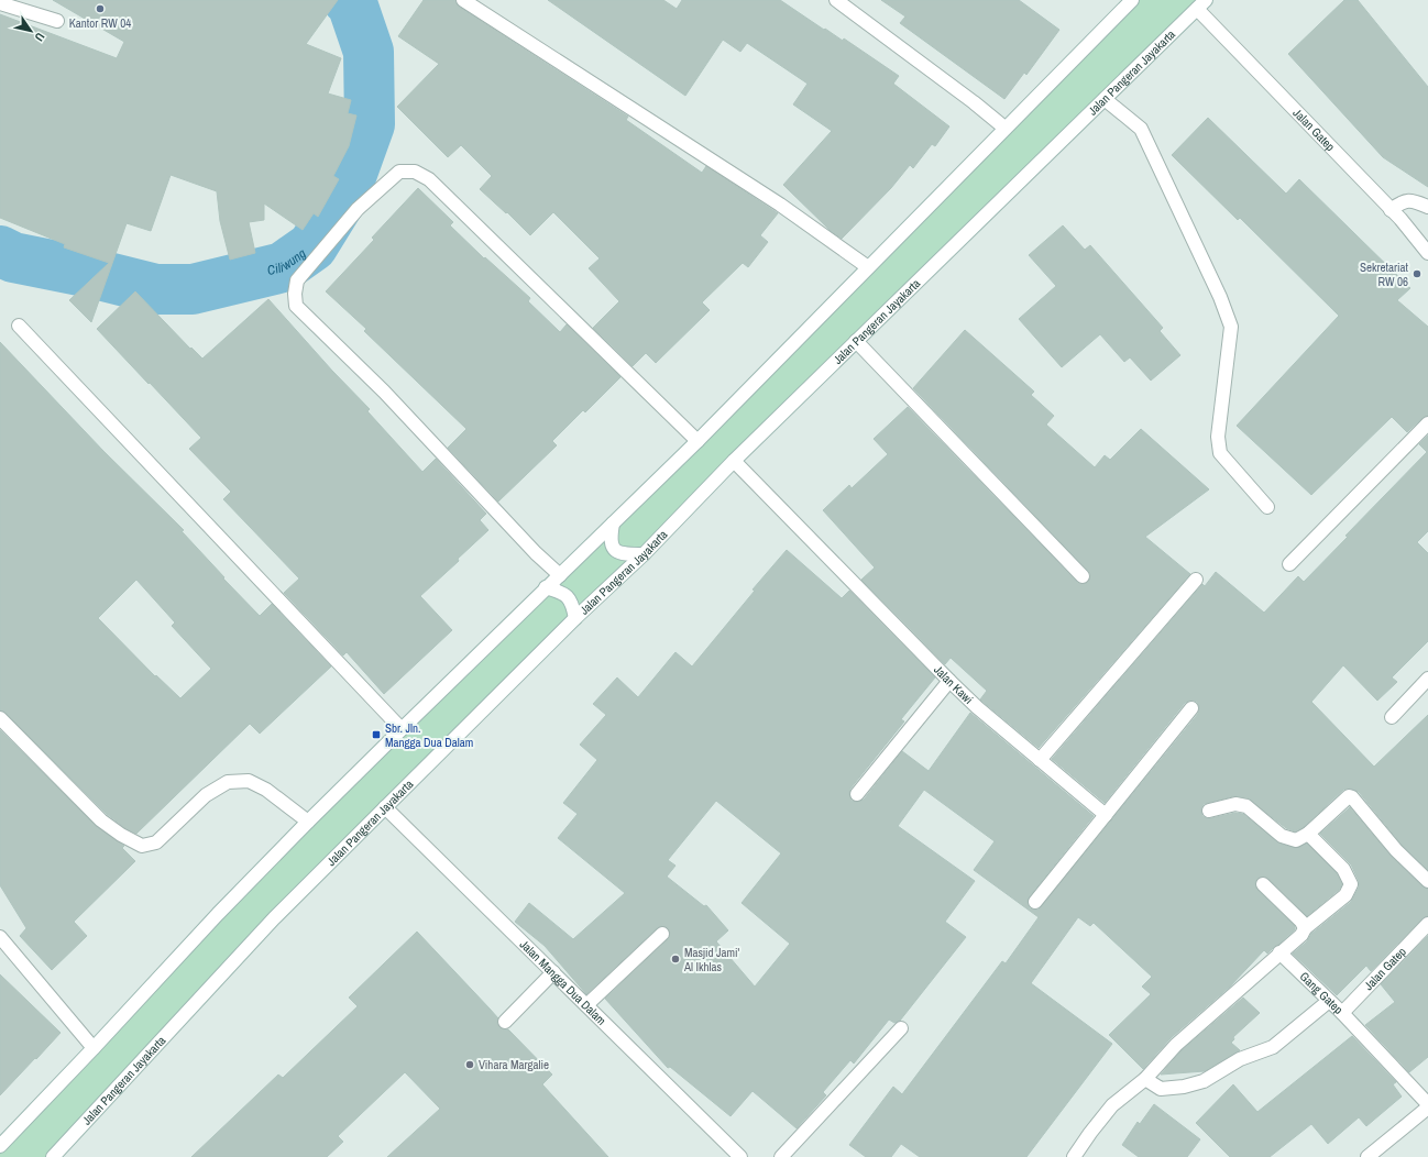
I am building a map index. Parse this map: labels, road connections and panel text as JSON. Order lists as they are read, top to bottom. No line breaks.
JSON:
{"streets":{"street":["Jalan Pangeran Jayakarta","Jalan Gatep","Jalan Kawi","Jalan Mangga Dua Dalam","Gang Gatep"]},"crossings":[["Jalan Pangeran Jayakarta","Jalan Gatep"],["Jalan Pangeran Jayakarta","Jalan Kawi"],["Jalan Pangeran Jayakarta","Jalan Mangga Dua Dalam"],["Jalan Gatep","Gang Gatep"]],"water":["Ciliwung"],"places":{"other":["Kantor RW 04","Sekretariat RW 06","Masjid Jami' Al Ikhlas","Vihara Margalie"],"transit":["Sbr. Jln. Mangga Dua Dalam"]},"north":"bottom right"}
